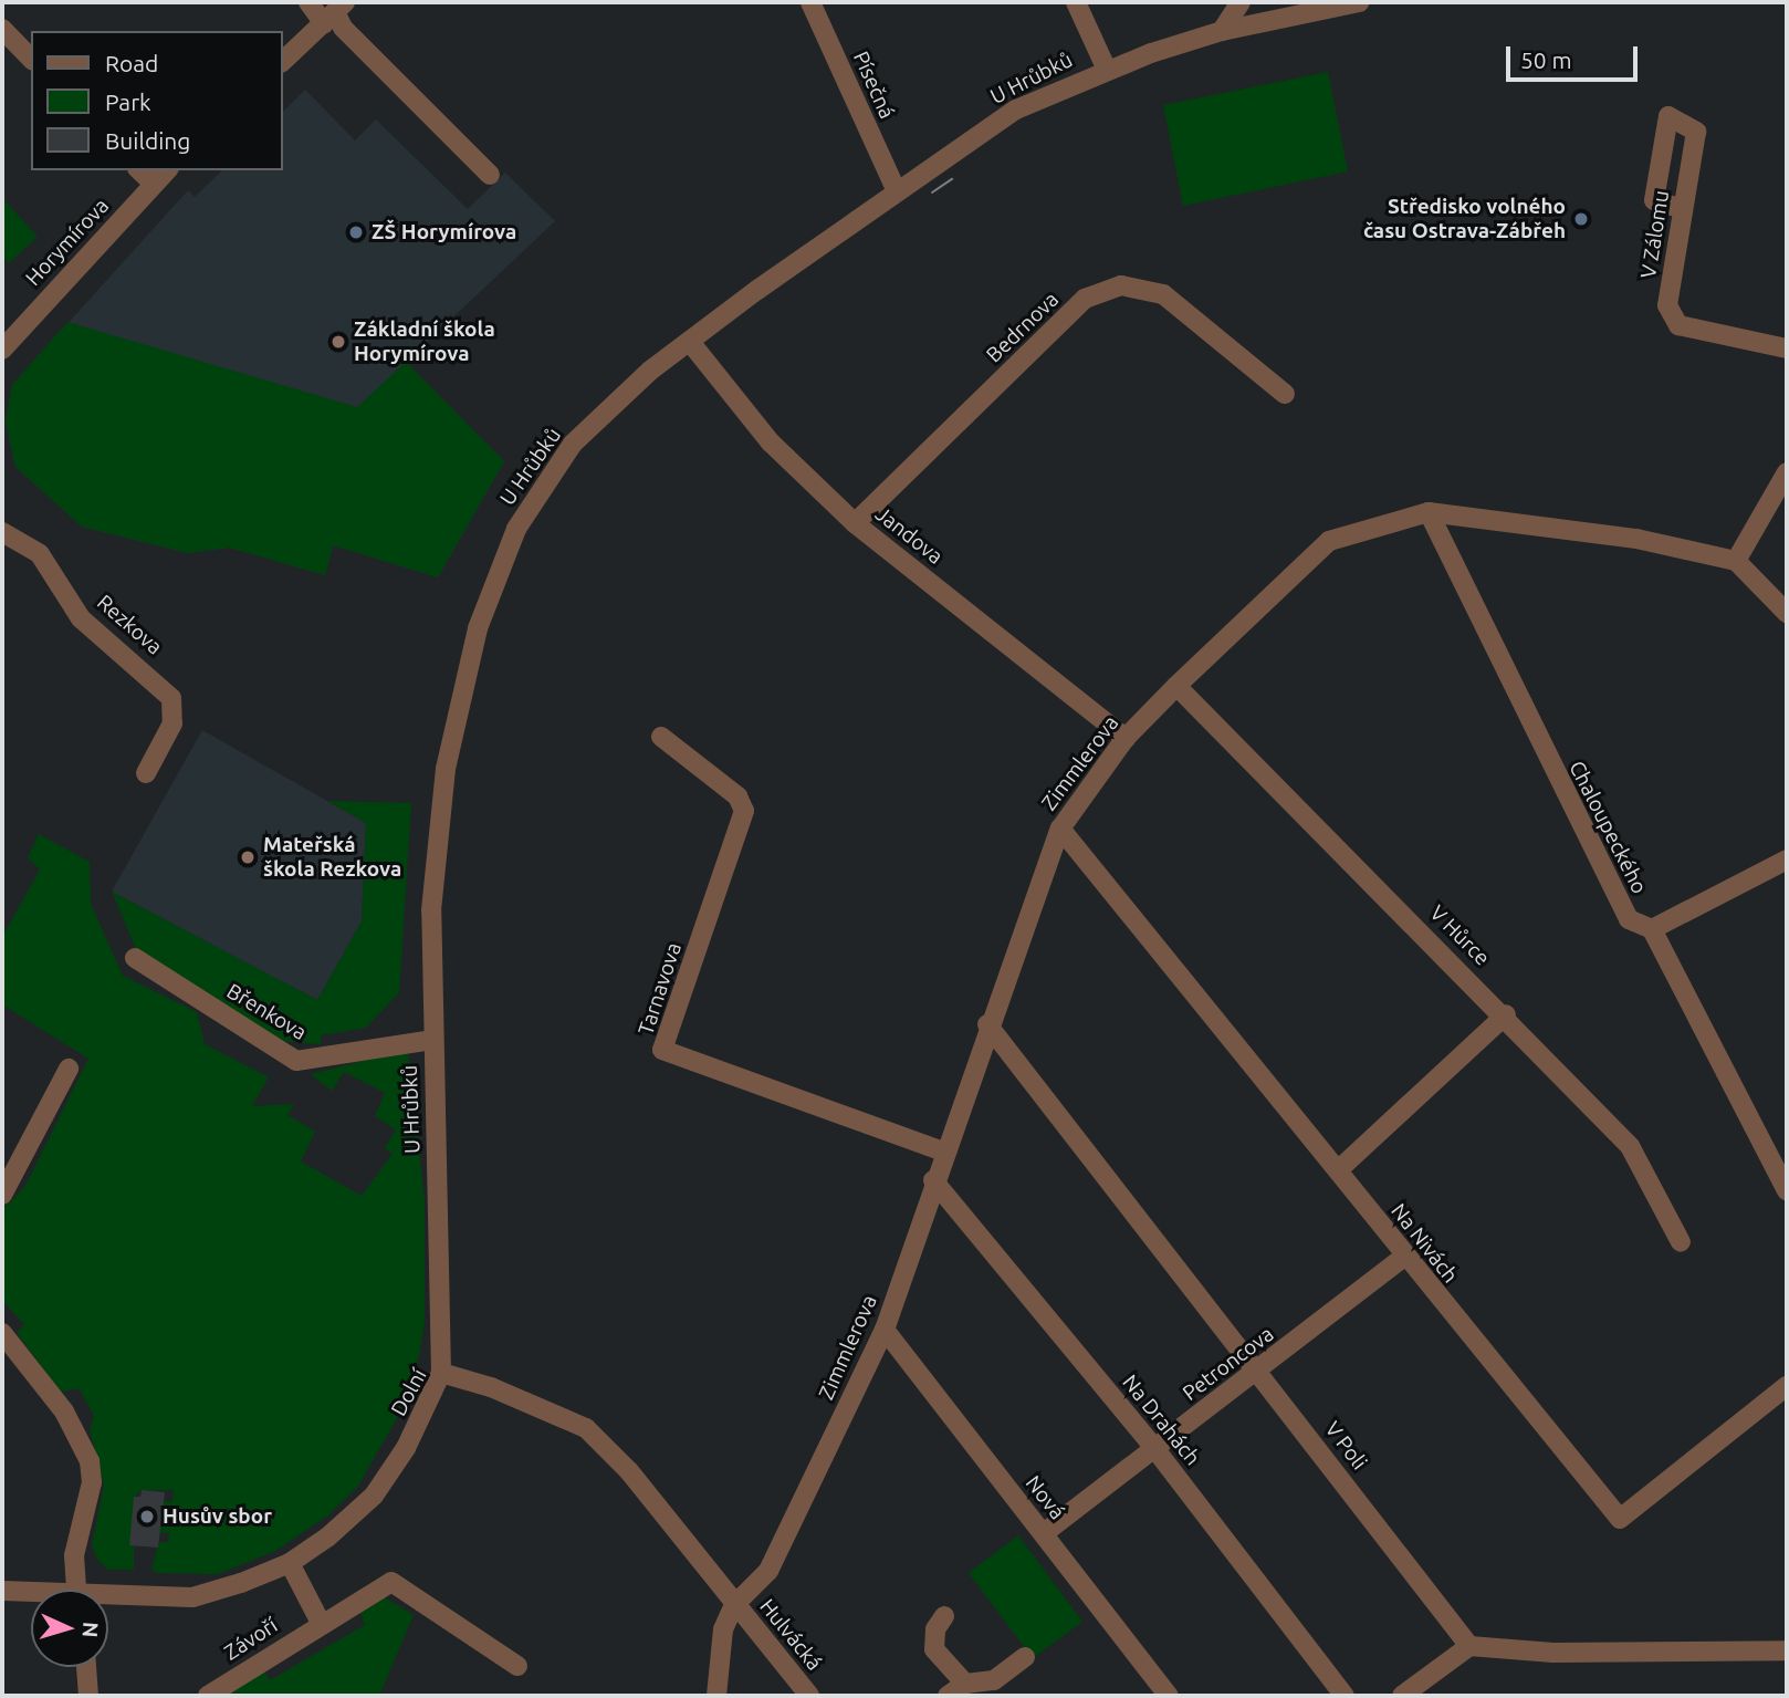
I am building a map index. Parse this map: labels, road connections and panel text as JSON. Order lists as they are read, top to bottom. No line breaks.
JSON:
{"streets":{"street":["U Hrůbků","Písečná","V Zálomu","Horymírova","Bedrnova","Jandova","Rezkova","Zimmlerova","Chaloupeckého","V Hůrce","Tarnavova","Břenkova","Na Nivách","Petroncova","Dolní","Na Drahách","V Poli","Nová","Hulvácká","Závoří"]},"crossings":[["U Hrůbků","Písečná"],["U Hrůbků","Jandova"],["U Hrůbků","Břenkova"],["U Hrůbků","Dolní"],["Bedrnova","Jandova"],["Jandova","Zimmlerova"],["Zimmlerova","Chaloupeckého"],["Zimmlerova","V Hůrce"],["Zimmlerova","Tarnavova"],["Zimmlerova","Na Nivách"],["Zimmlerova","Dolní"],["Zimmlerova","Na Drahách"],["Zimmlerova","V Poli"],["Zimmlerova","Nová"],["Zimmlerova","Hulvácká"],["Na Nivách","Petroncova"],["Petroncova","Na Drahách"],["Petroncova","V Poli"],["Petroncova","Nová"],["Dolní","Hulvácká"]],"places":["Středisko volného času Ostrava-Zábřeh","ZŠ Horymírova","Základní škola Horymírova","Mateřská škola Rezkova","Husův sbor"],"legend":["Road","Park","Building"],"scale_bar":"50 m","north":"right"}
